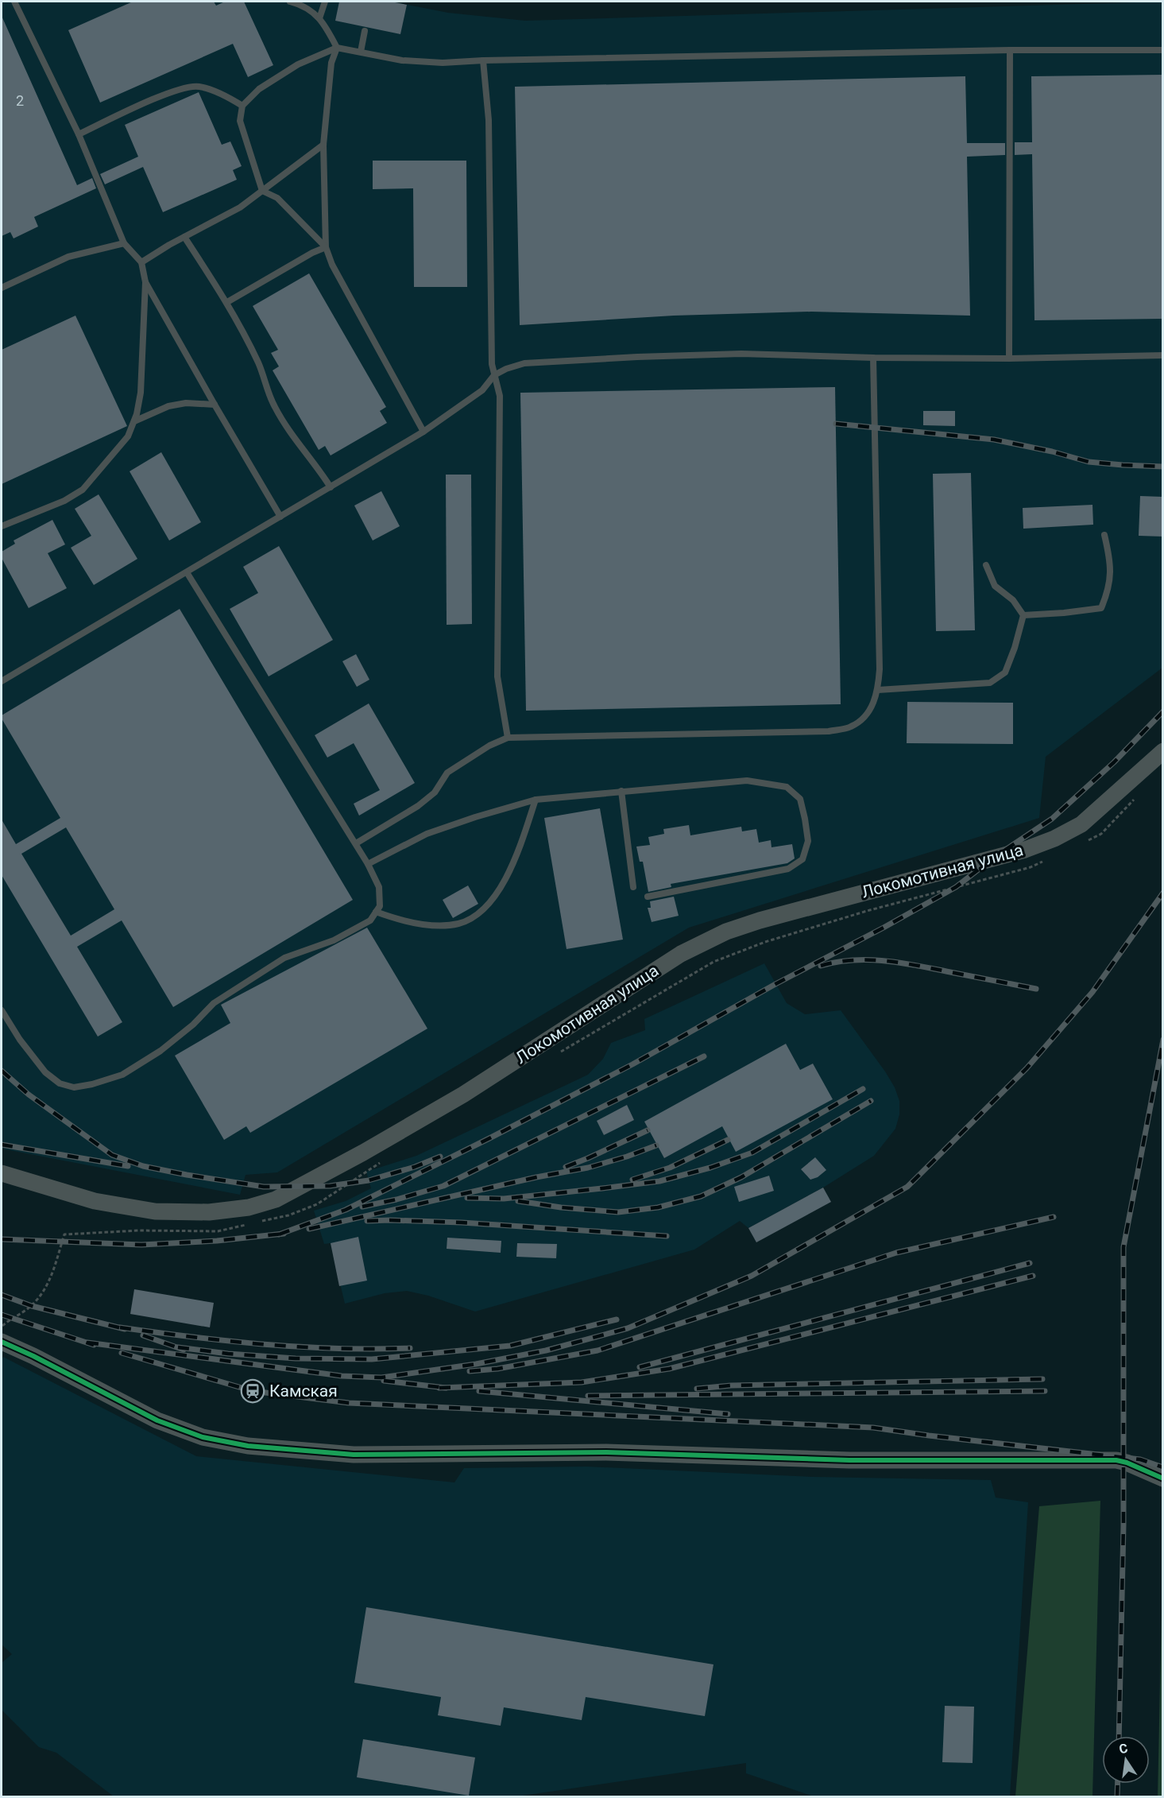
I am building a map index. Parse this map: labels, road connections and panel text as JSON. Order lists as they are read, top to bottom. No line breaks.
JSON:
{"streets":{"main road":["Локомотивная улица"]},"places":{"station":["Камская"]},"house_numbers":["2"],"north":"top"}
